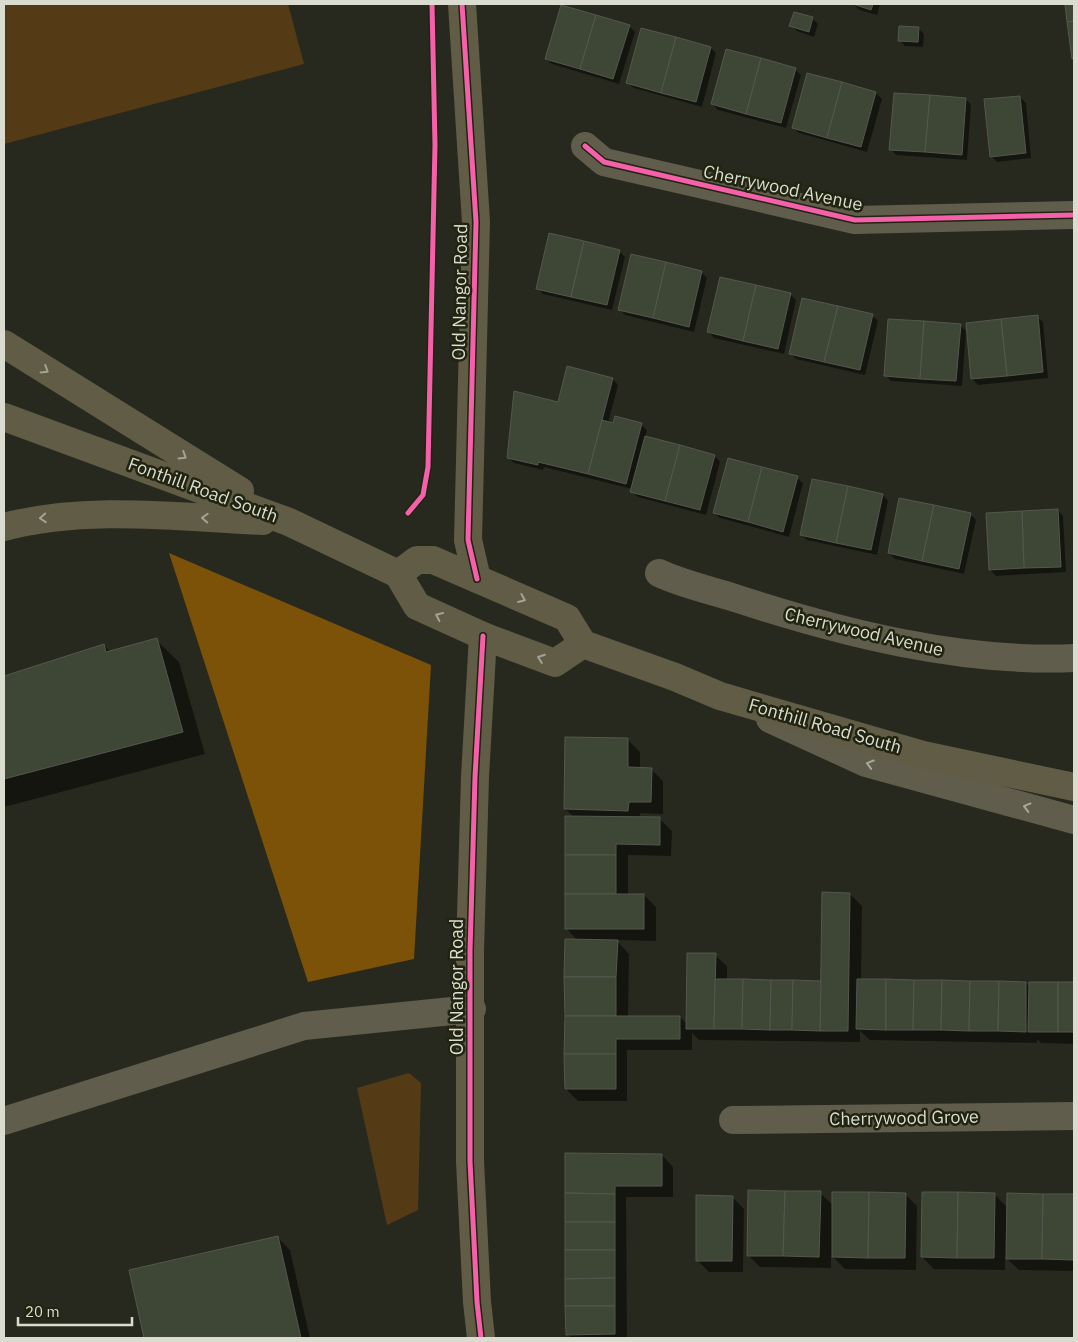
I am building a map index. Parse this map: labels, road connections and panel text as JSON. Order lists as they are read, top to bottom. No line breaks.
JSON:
{"streets":{"main road":["Old Nangor Road","Fonthill Road South"],"street":["Cherrywood Avenue","Cherrywood Grove"]},"scale_bar":"20 m"}
